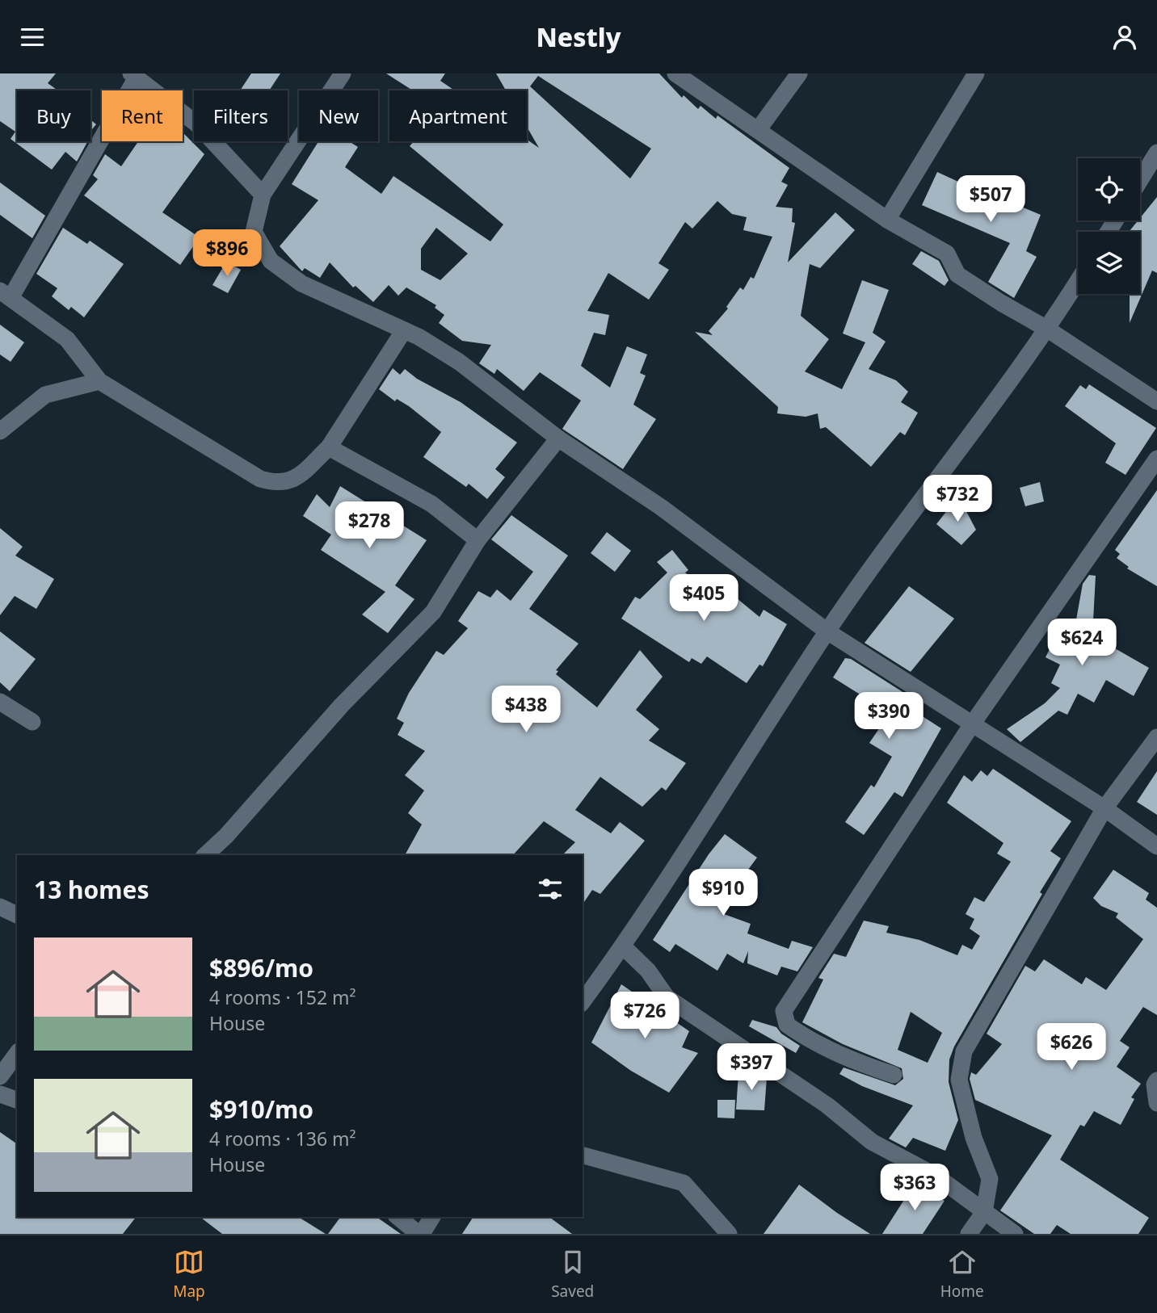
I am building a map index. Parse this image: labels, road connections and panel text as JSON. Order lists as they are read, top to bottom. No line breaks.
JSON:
{"page":{"header":"Nestly","chip":["Buy","Rent","Filters","New","Apartment"],"price":["$507","$896","$732","$278","$405","$624","$438","$390","$910","$726","$626","$397","$363"],"heading":"13 homes","list":[{"name":"$896/mo","note":"4 rooms · 152 m² · House"},{"name":"$910/mo","note":"4 rooms · 136 m² · House"}],"tabs":["Map","Saved","Home"]}}
